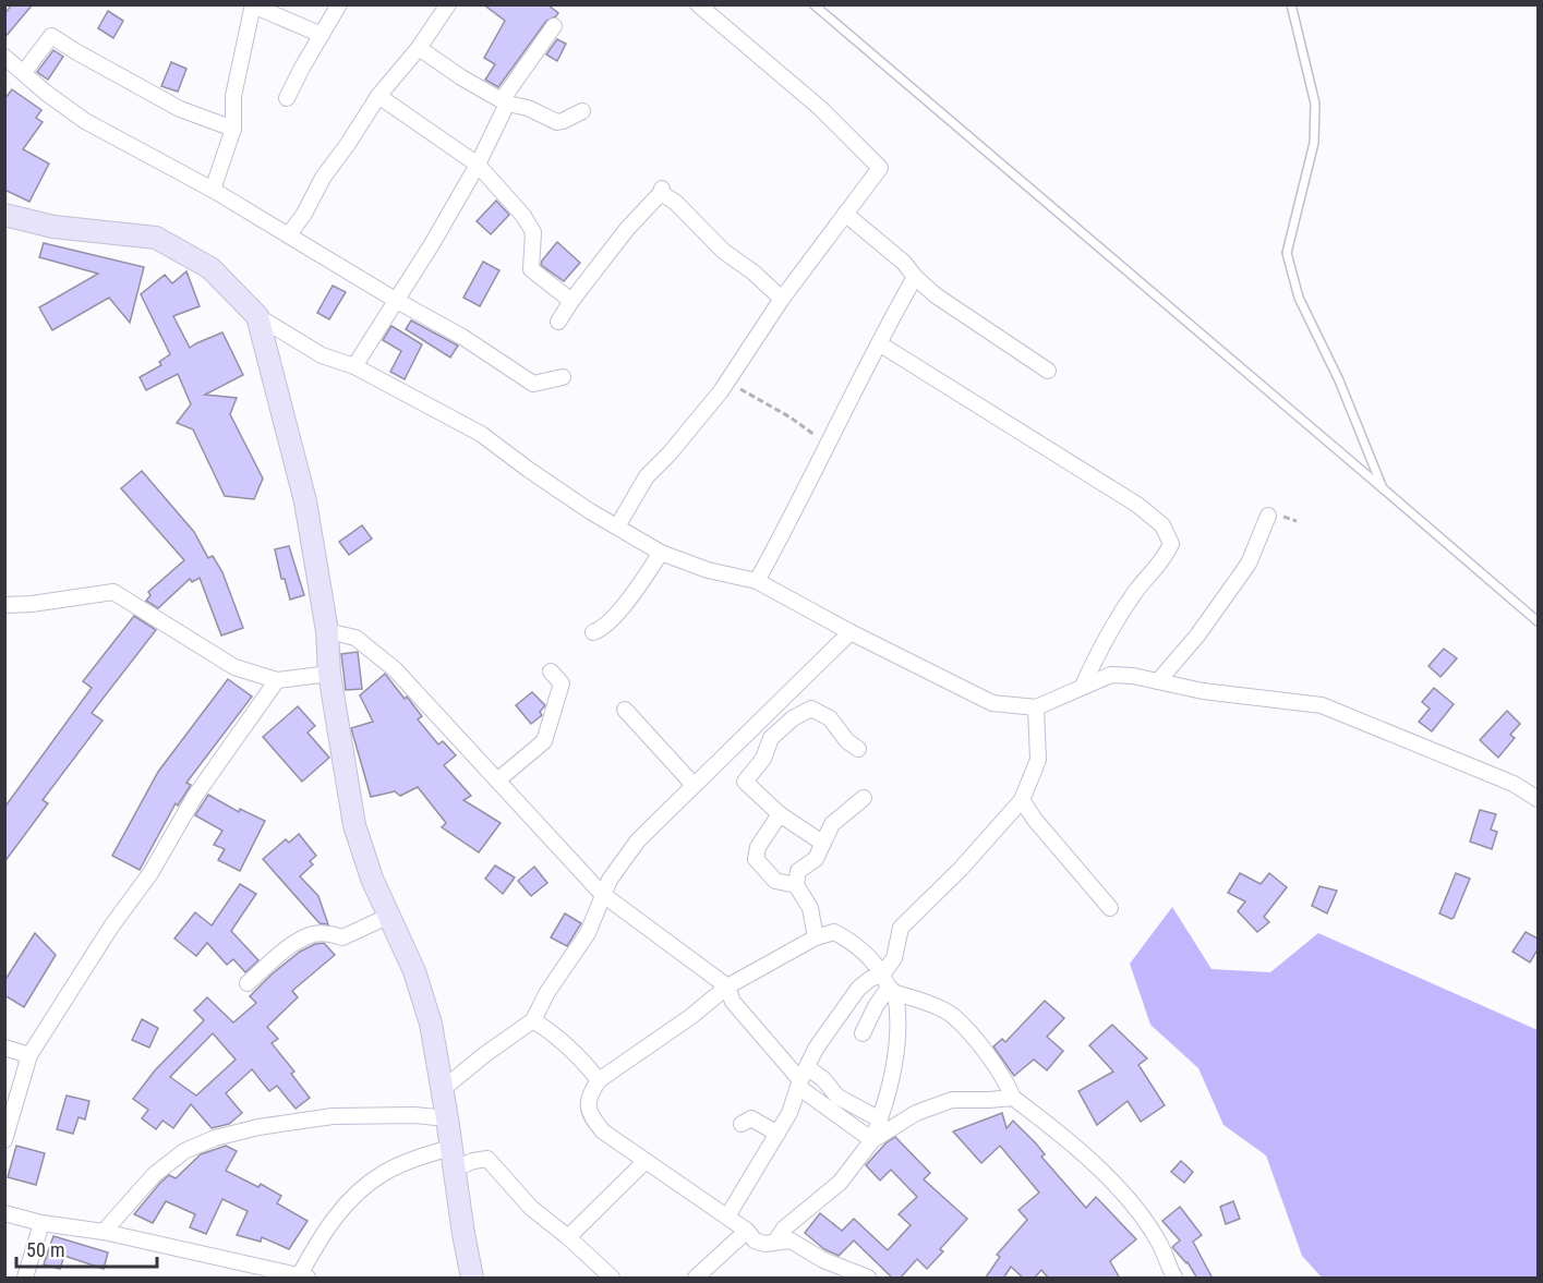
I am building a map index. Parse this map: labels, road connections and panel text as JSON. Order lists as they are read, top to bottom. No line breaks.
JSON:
{"scale_bar":"50 m"}
